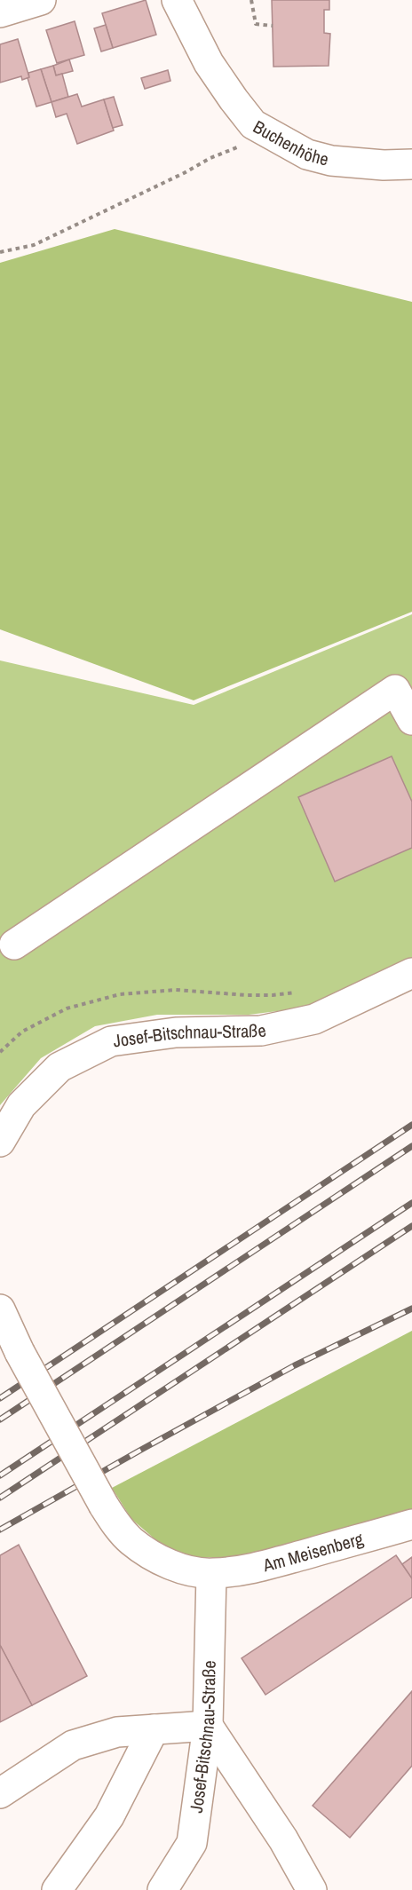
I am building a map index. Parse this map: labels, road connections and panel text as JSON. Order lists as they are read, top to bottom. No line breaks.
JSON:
{"streets":{"street":["Buchenhöhe","Josef-Bitschnau-Straße","Am Meisenberg"]},"crossings":[["Josef-Bitschnau-Straße","Am Meisenberg"]]}
